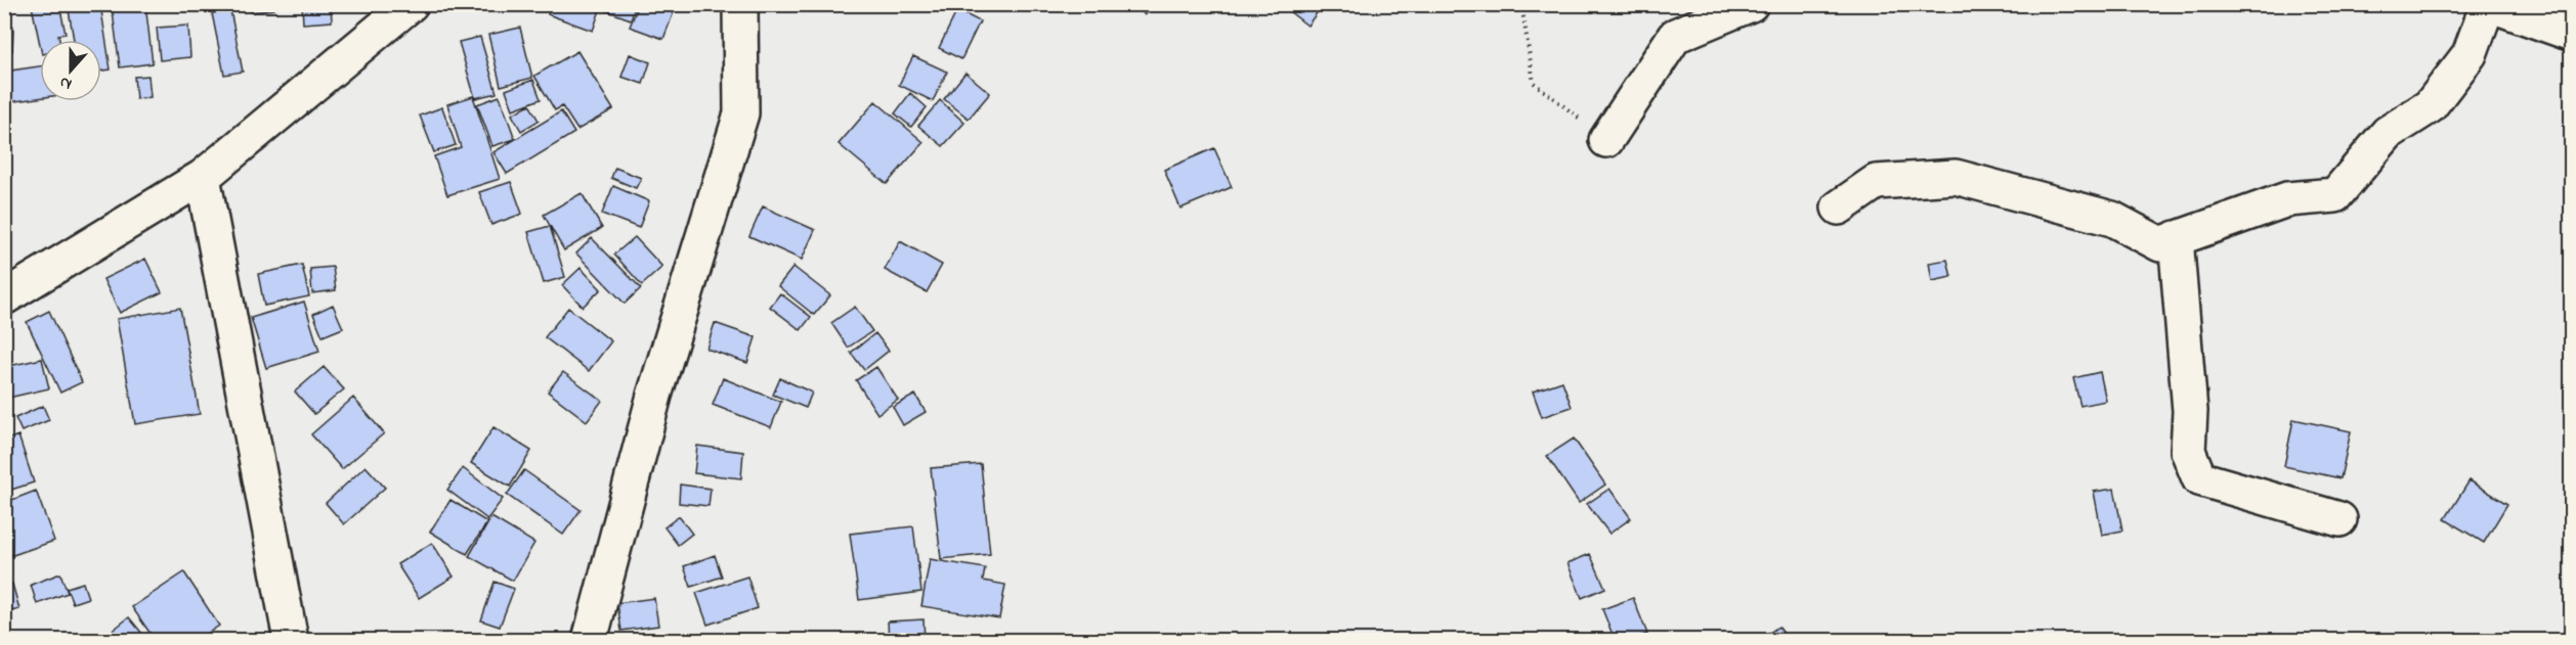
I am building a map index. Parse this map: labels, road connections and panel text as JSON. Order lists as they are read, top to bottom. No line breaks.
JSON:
{"north":"bottom"}
